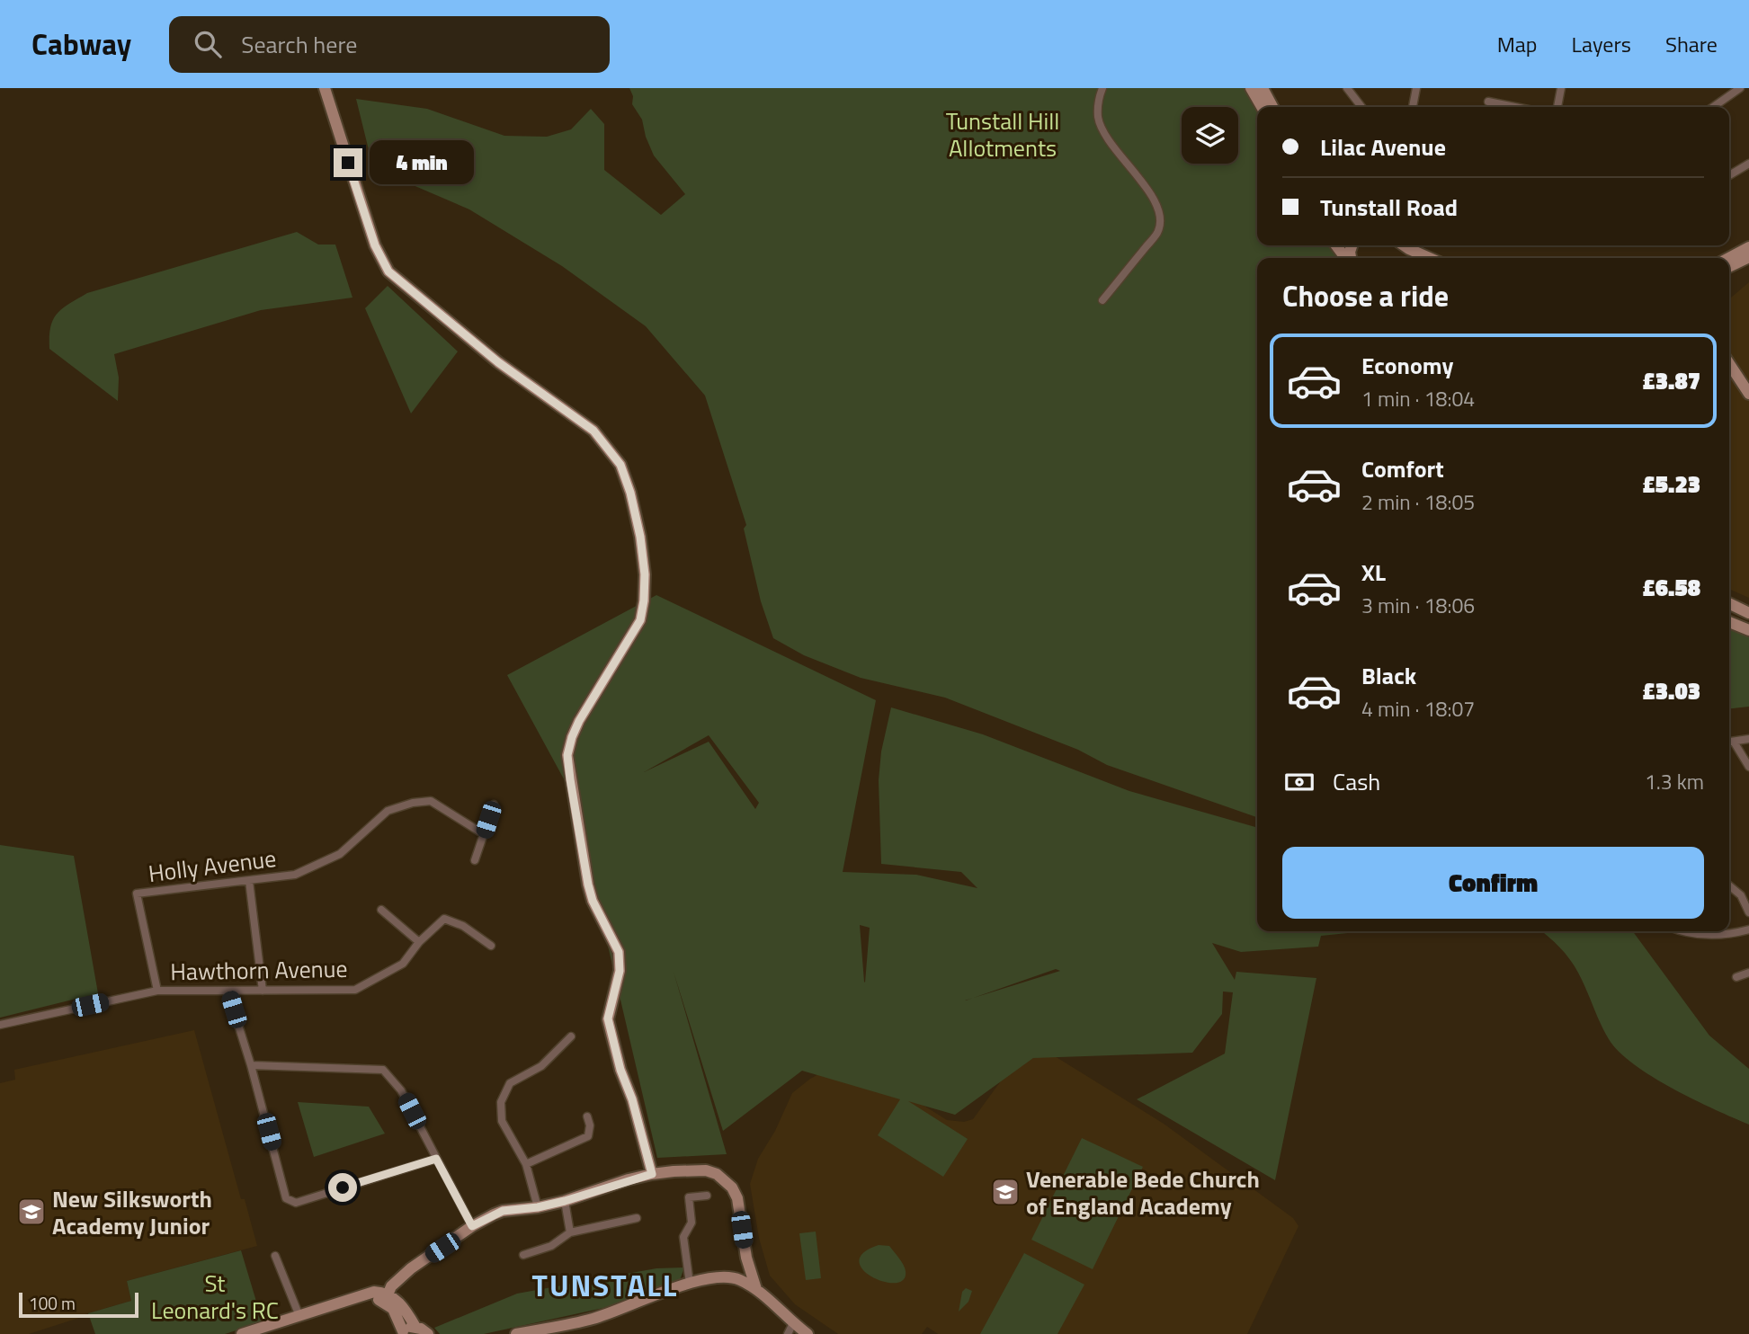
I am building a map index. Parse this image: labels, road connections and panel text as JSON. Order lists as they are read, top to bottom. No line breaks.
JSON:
{"streets":{"street":["Holly Avenue","Hawthorn Avenue"]},"crossings":[["Holly Avenue","Hawthorn Avenue"]],"districts":["TUNSTALL"],"parks":["Tunstall Hill Allotments","St Leonard's RC"],"places":{"school or university":["Venerable Bede Church of England Academy","New Silksworth Academy Junior"]},"scale_bar":"100 m","page":{"header":"Cabway","search":"Search here","nav":["Map","Layers","Share"],"banner":["Lilac Avenue","Tunstall Road"],"bubble":"4 min","heading":"Choose a ride","list":[{"name":"Economy","note":"1 min · 18:04","value":"£3.87"},{"name":"Comfort","note":"2 min · 18:05","value":"£5.23"},{"name":"XL","note":"3 min · 18:06","value":"£6.58"},{"name":"Black","note":"4 min · 18:07","value":"£3.03"}],"pay":["Cash","1.3 km"],"buttons":"Confirm","scale":"100 m"}}
